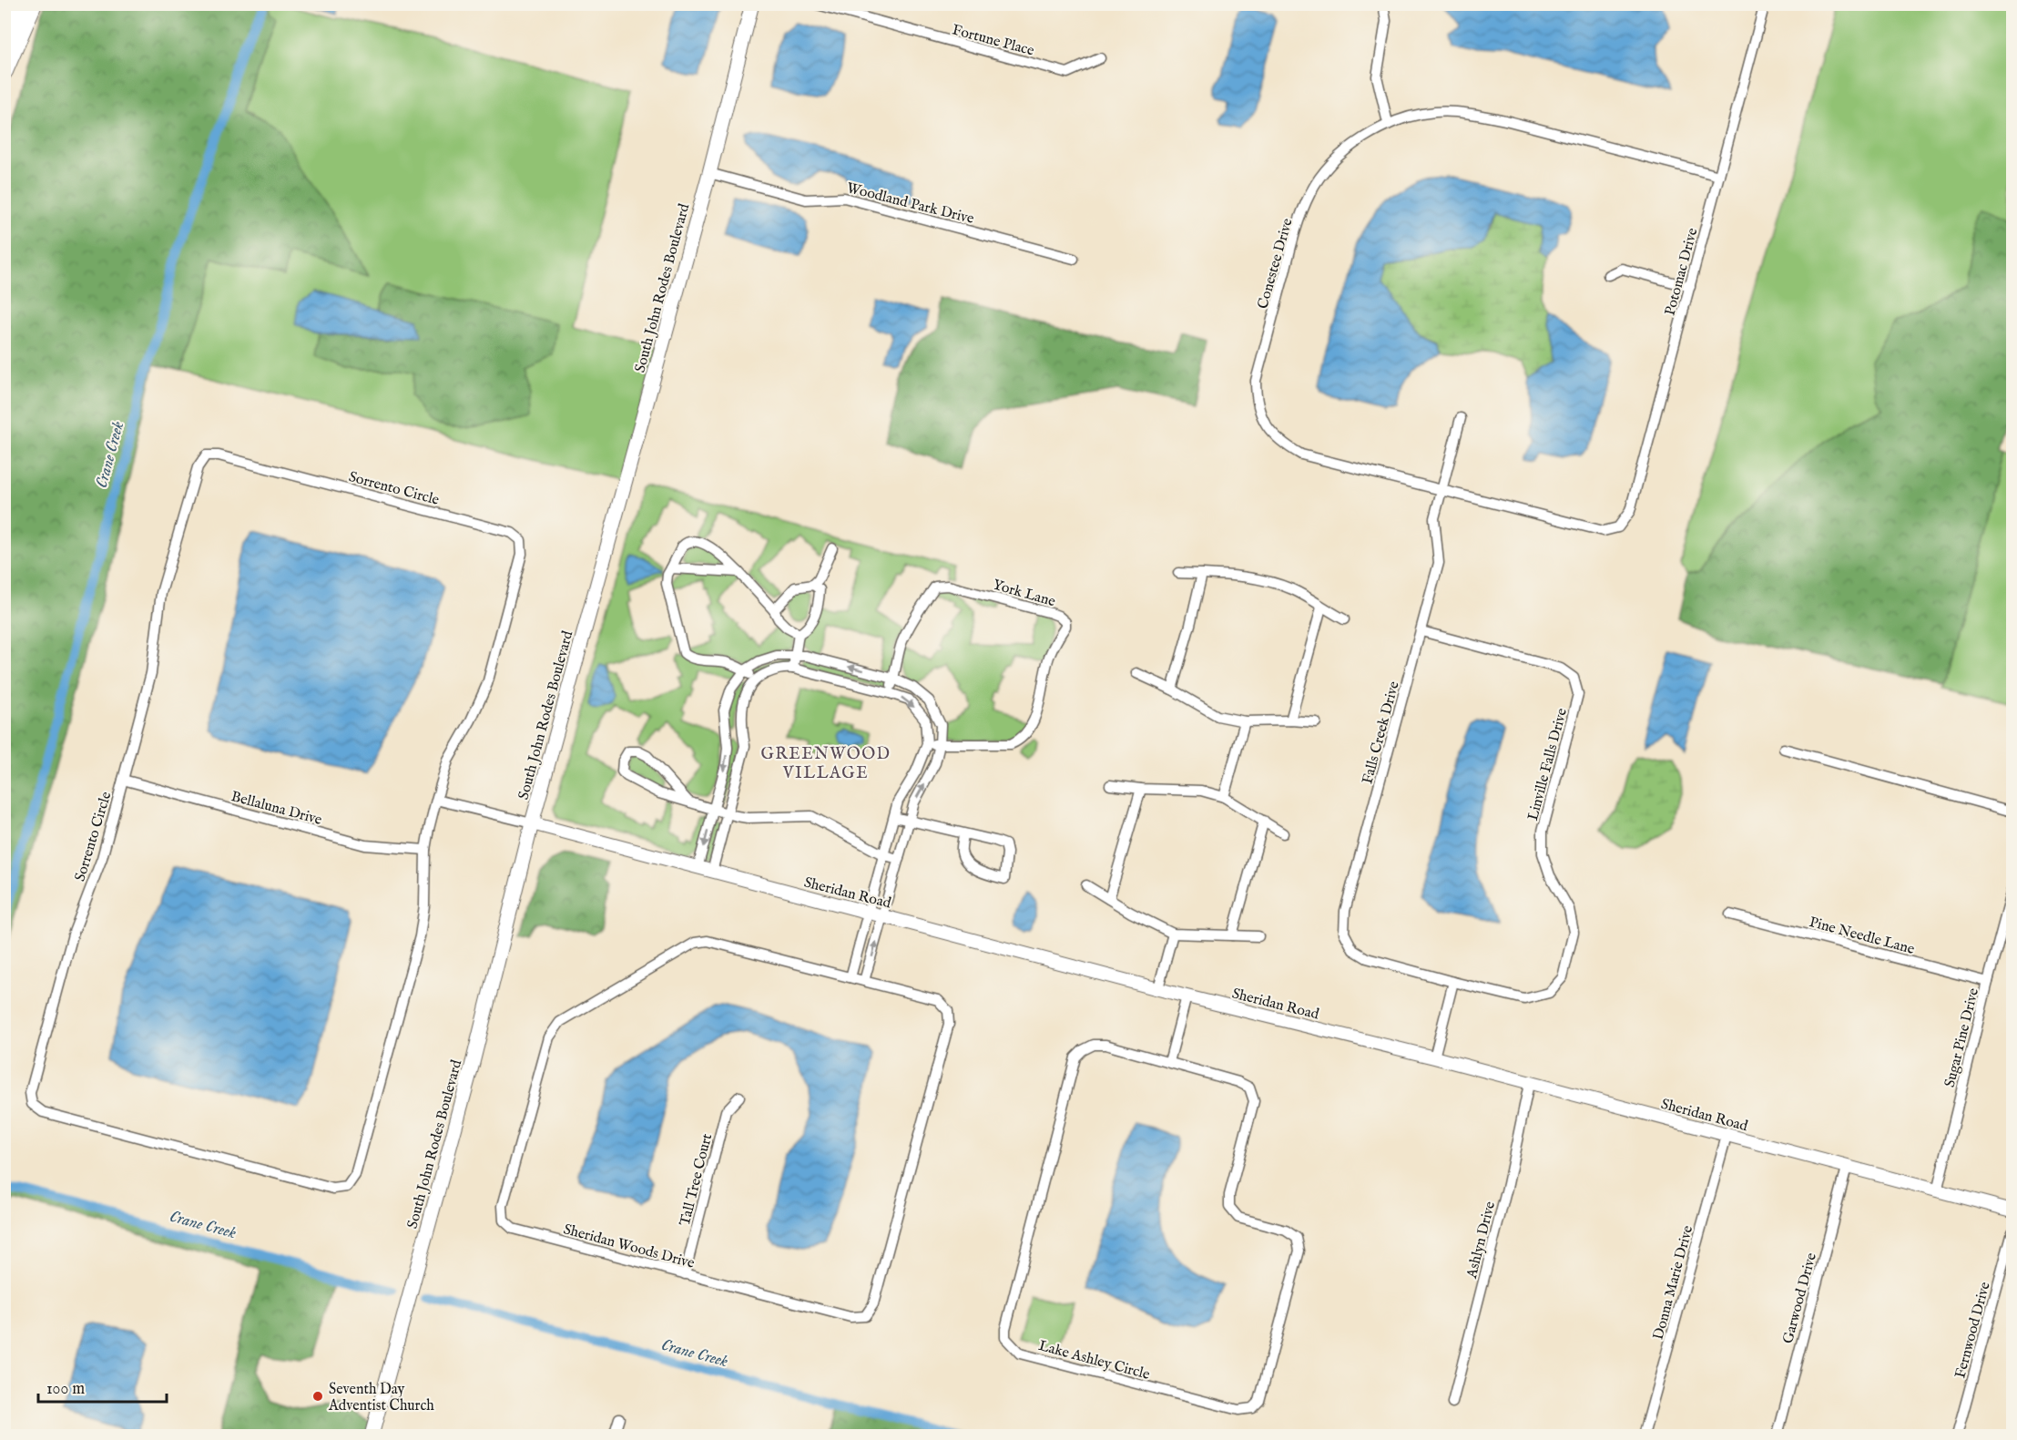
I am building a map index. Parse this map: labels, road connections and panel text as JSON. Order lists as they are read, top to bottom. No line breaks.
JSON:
{"streets":{"main road":["South John Rodes Boulevard"],"street":["Fortune Place","Woodland Park Drive","Conestee Drive","Potomac Drive","Sorrento Circle","York Lane","Falls Creek Drive","Linville Falls Drive","Bellaluna Drive","Sheridan Road","Pine Needle Lane","Sugar Pine Drive","Tall Tree Court","Ashlyn Drive","Sheridan Woods Drive","Donna Marie Drive","Garwood Drive","Fernwood Drive","Lake Ashley Circle"]},"crossings":[["Woodland Park Drive","South John Rodes Boulevard"],["Conestee Drive","Potomac Drive"],["Conestee Drive","Falls Creek Drive"],["South John Rodes Boulevard","Sheridan Road"],["Sorrento Circle","Bellaluna Drive"],["Falls Creek Drive","Linville Falls Drive"],["Sheridan Road","Sugar Pine Drive"],["Sheridan Road","Ashlyn Drive"],["Sheridan Road","Donna Marie Drive"],["Sheridan Road","Garwood Drive"],["Pine Needle Lane","Sugar Pine Drive"],["Tall Tree Court","Sheridan Woods Drive"]],"districts":["GREENWOOD VILLAGE"],"water":["Crane Creek"],"places":["Seventh Day Adventist Church"],"scale_bar":"100 m"}
